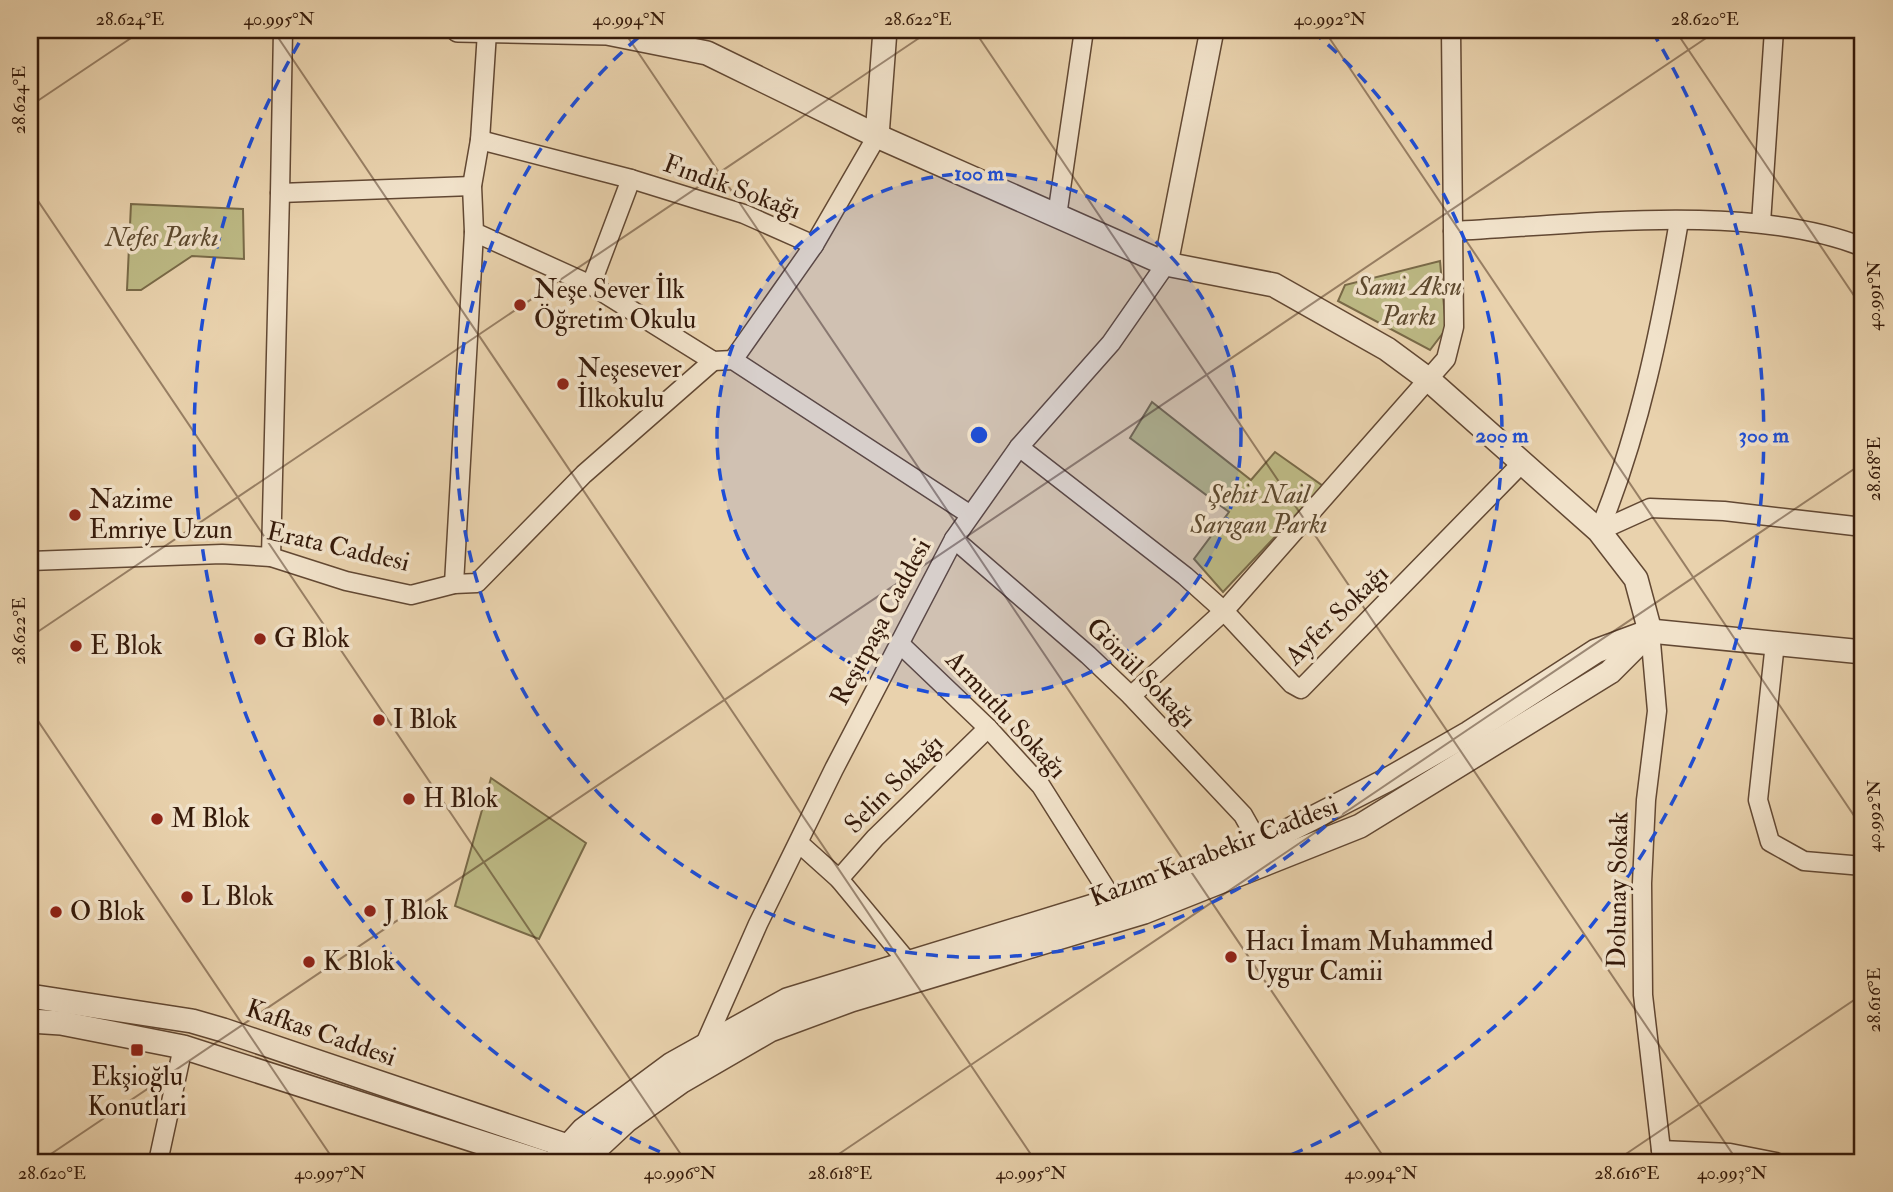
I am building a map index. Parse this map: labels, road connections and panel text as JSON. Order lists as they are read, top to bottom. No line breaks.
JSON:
{"streets":{"street":["Fındık Sokağı","Erata Caddesi","Ayfer Sokağı","Reşitpaşa Caddesi","Gönül Sokağı","Armutlu Sokağı","Selin Sokağı","Kazım Karabekir Caddesi","Dolunay Sokak","Kafkas Caddesi"]},"crossings":[["Ayfer Sokağı","Reşitpaşa Caddesi"],["Reşitpaşa Caddesi","Gönül Sokağı"],["Reşitpaşa Caddesi","Armutlu Sokağı"],["Reşitpaşa Caddesi","Kazım Karabekir Caddesi"],["Gönül Sokağı","Kazım Karabekir Caddesi"],["Armutlu Sokağı","Selin Sokağı"],["Kazım Karabekir Caddesi","Dolunay Sokak"],["Kazım Karabekir Caddesi","Kafkas Caddesi"]],"parks":["Nefes Parkı","Sami Aksu Parkı","Şehit Nail Sarıgan Parkı"],"places":{"other":["Neşe Sever İlk Öğretim Okulu","Neşesever İlkokulu","Nazime Emriye Uzun","G Blok","E Blok","I Blok","H Blok","M Blok","L Blok","J Blok","O Blok","Hacı İmam Muhammed Uygur Camii","K Blok"],"transit":["Ekşioğlu Konutlari"]},"coordinates":["28.624°E","40.995°N","40.994°N","28.622°E","40.992°N","28.620°E","40.991°N","28.618°E","28.616°E","40.997°N","40.996°N","40.993°N"],"rings":["100 m","200 m","300 m"]}
